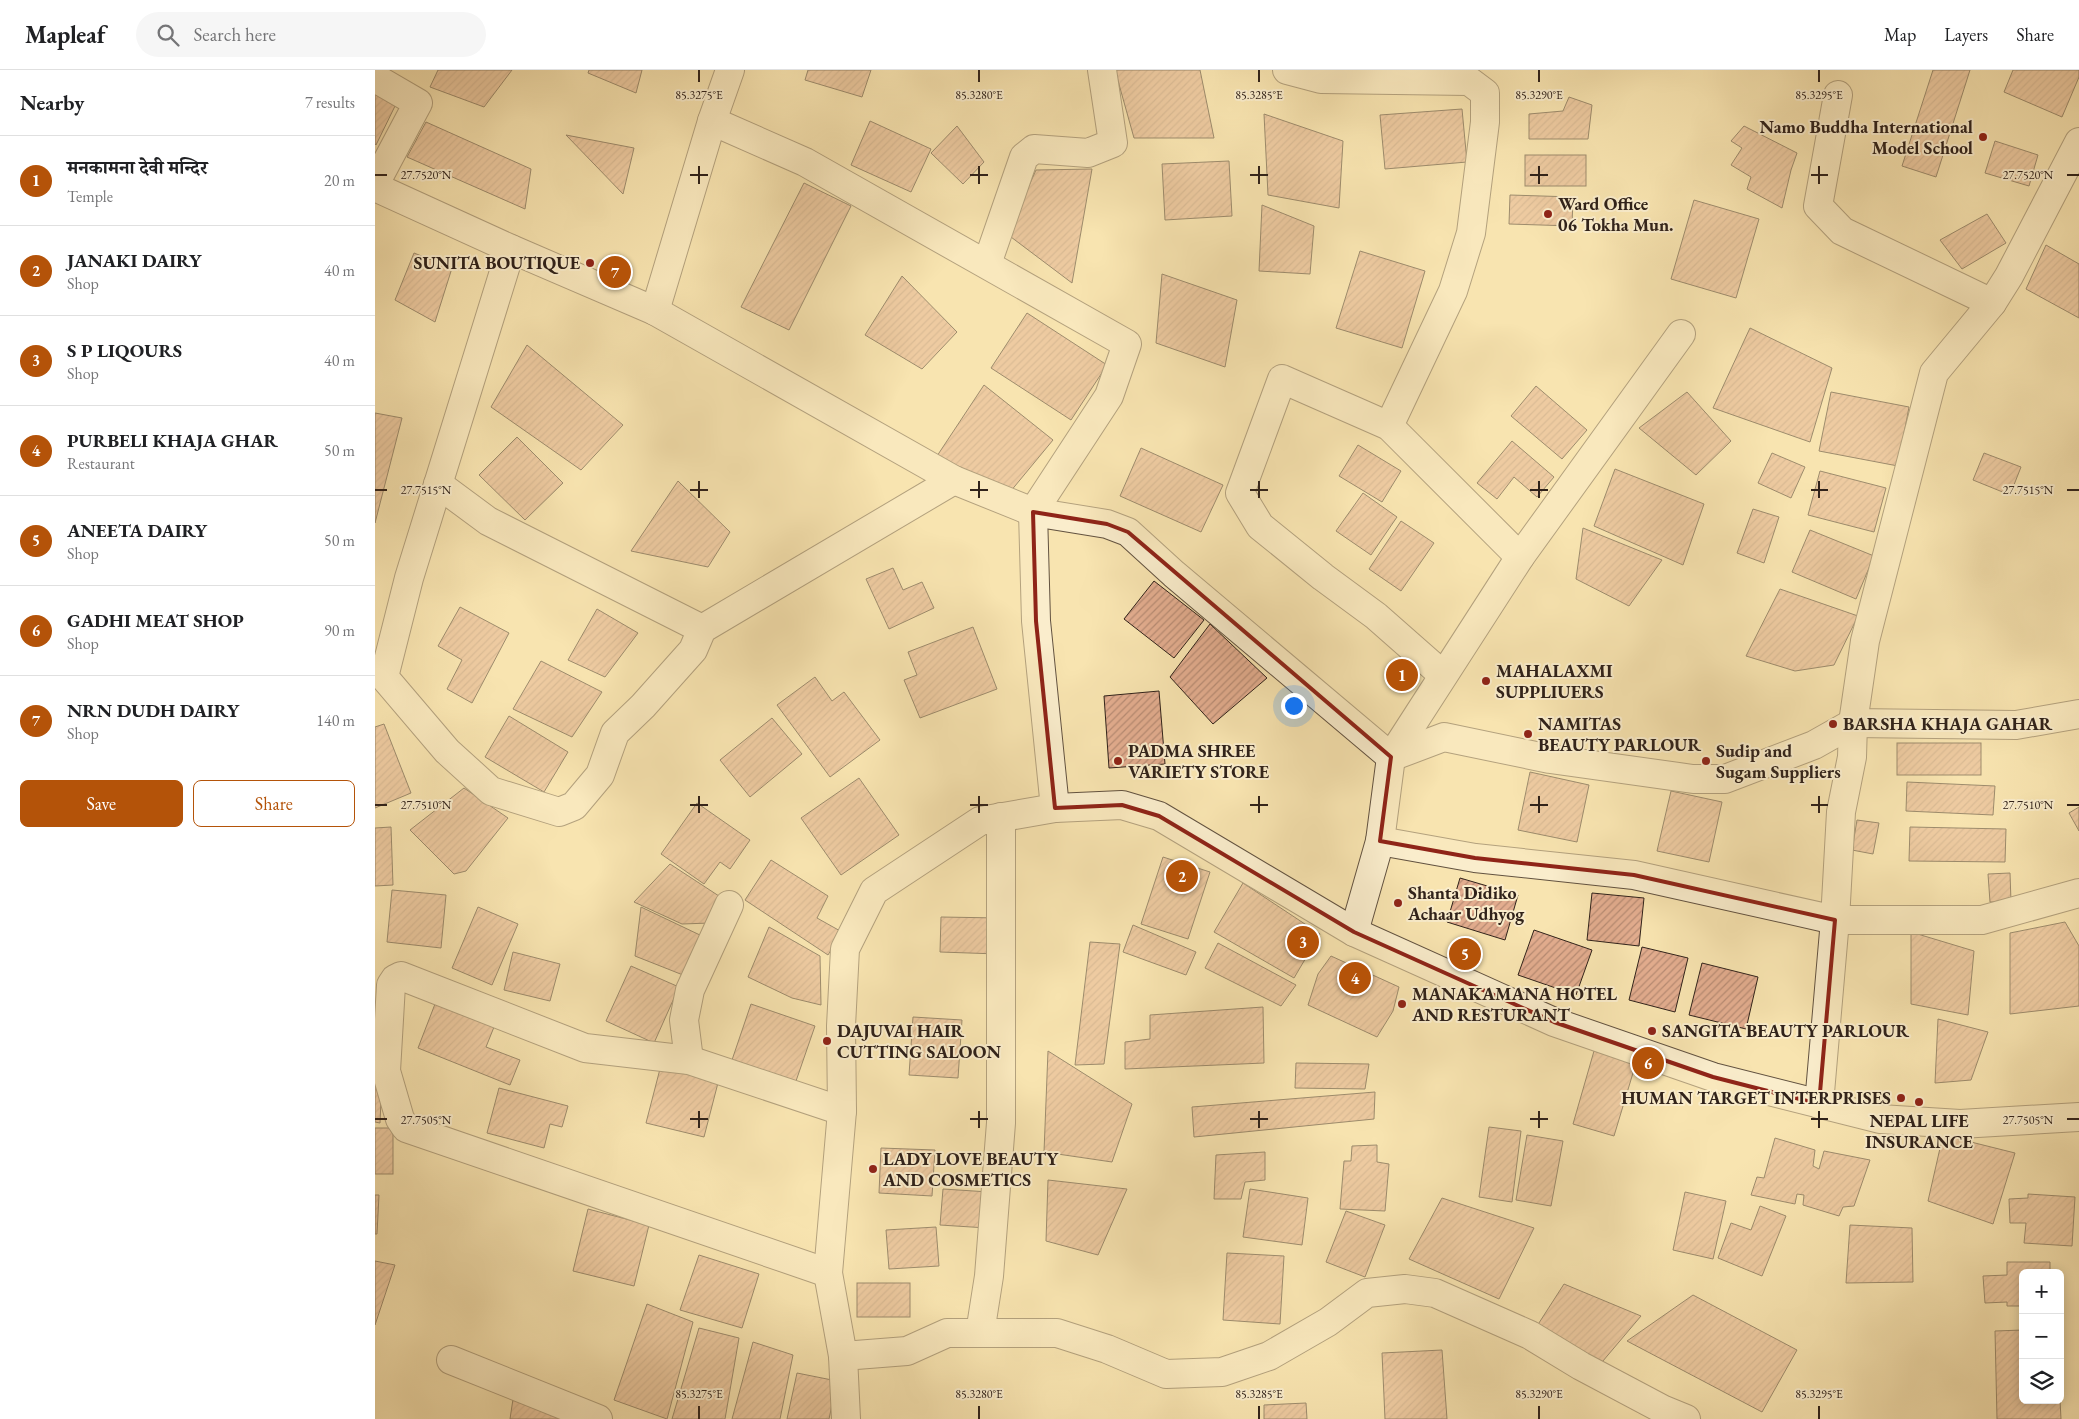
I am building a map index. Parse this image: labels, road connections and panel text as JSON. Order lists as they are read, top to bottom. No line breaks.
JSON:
{"places":["Namo Buddha International Model School","Ward Office 06 Tokha Mun.","SUNITA BOUTIQUE","MAHALAXMI SUPPLIUERS","BARSHA KHAJA GAHAR","NAMITAS BEAUTY PARLOUR","PADMA SHREE VARIETY STORE","Sudip and Sugam Suppliers","Shanta Didiko Achaar Udhyog","MANAKAMANA HOTEL AND RESTURANT","SANGITA BEAUTY PARLOUR","DAJUVAI HAIR CUTTING SALOON","HUMAN TARGET INTERPRISES","NEPAL LIFE INSURANCE","LADY LOVE BEAUTY AND COSMETICS"],"page":{"header":"Mapleaf","search":"Search here","nav":["Map","Layers","Share"],"heading":["Nearby","7 results"],"list":[{"mark":"1","name":"मनकामना देवी मन्दिर","note":"Temple","value":"20 m"},{"mark":"2","name":"JANAKI DAIRY","note":"Shop","value":"40 m"},{"mark":"3","name":"S P LIQOURS","note":"Shop","value":"40 m"},{"mark":"4","name":"PURBELI KHAJA GHAR","note":"Restaurant","value":"50 m"},{"mark":"5","name":"ANEETA DAIRY","note":"Shop","value":"50 m"},{"mark":"6","name":"GADHI MEAT SHOP","note":"Shop","value":"90 m"},{"mark":"7","name":"NRN DUDH DAIRY","note":"Shop","value":"140 m"}],"pins":["7","1","2","3","5","4","6"],"buttons":["Save","Share"],"map_buttons":["+","−"]},"coordinates":["85.3275°E","85.3280°E","85.3285°E","85.3290°E","85.3295°E","27.7520°N","27.7515°N","27.7510°N","27.7505°N"]}
